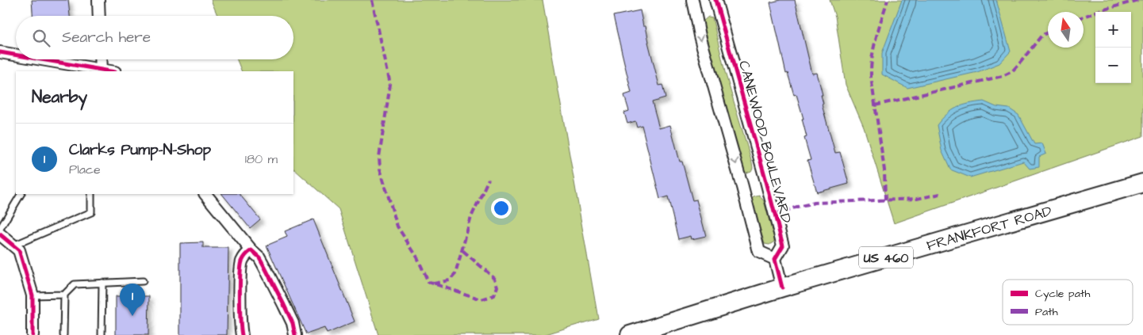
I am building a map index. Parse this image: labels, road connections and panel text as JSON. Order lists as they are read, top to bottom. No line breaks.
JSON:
{"streets":{"main road":["FRANKFORT ROAD","US 460"],"street":["CANEWOOD BOULEVARD"]},"legend":["Cycle path","Path"],"north":"top","page":{"map_buttons":["+","−"],"search":"Search here","heading":"Nearby","list":[{"mark":"1","name":"Clarks Pump-N-Shop","note":"Place","value":"180 m"}],"pins":"1"}}
